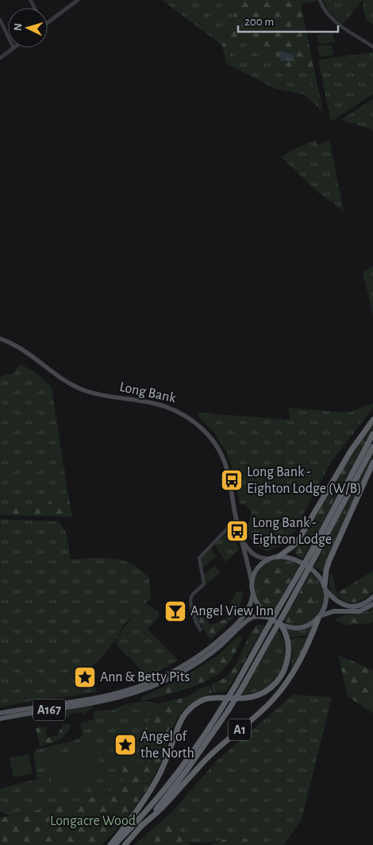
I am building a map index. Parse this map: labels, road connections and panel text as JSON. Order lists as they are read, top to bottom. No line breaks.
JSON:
{"streets":{"highway":["A1"],"main road":["Long Bank","A167"]},"crossings":[["Long Bank","A167"],["Long Bank","A1"],["A167","A1"]],"parks":["Longacre Wood"],"places":{"bus stop":["Long Bank - Eighton Lodge (W/B)","Long Bank - Eighton Lodge"],"bar":["Angel View Inn"],"place":["Ann & Betty Pits","Angel of the North"]},"scale_bar":"200 m","north":"left"}
